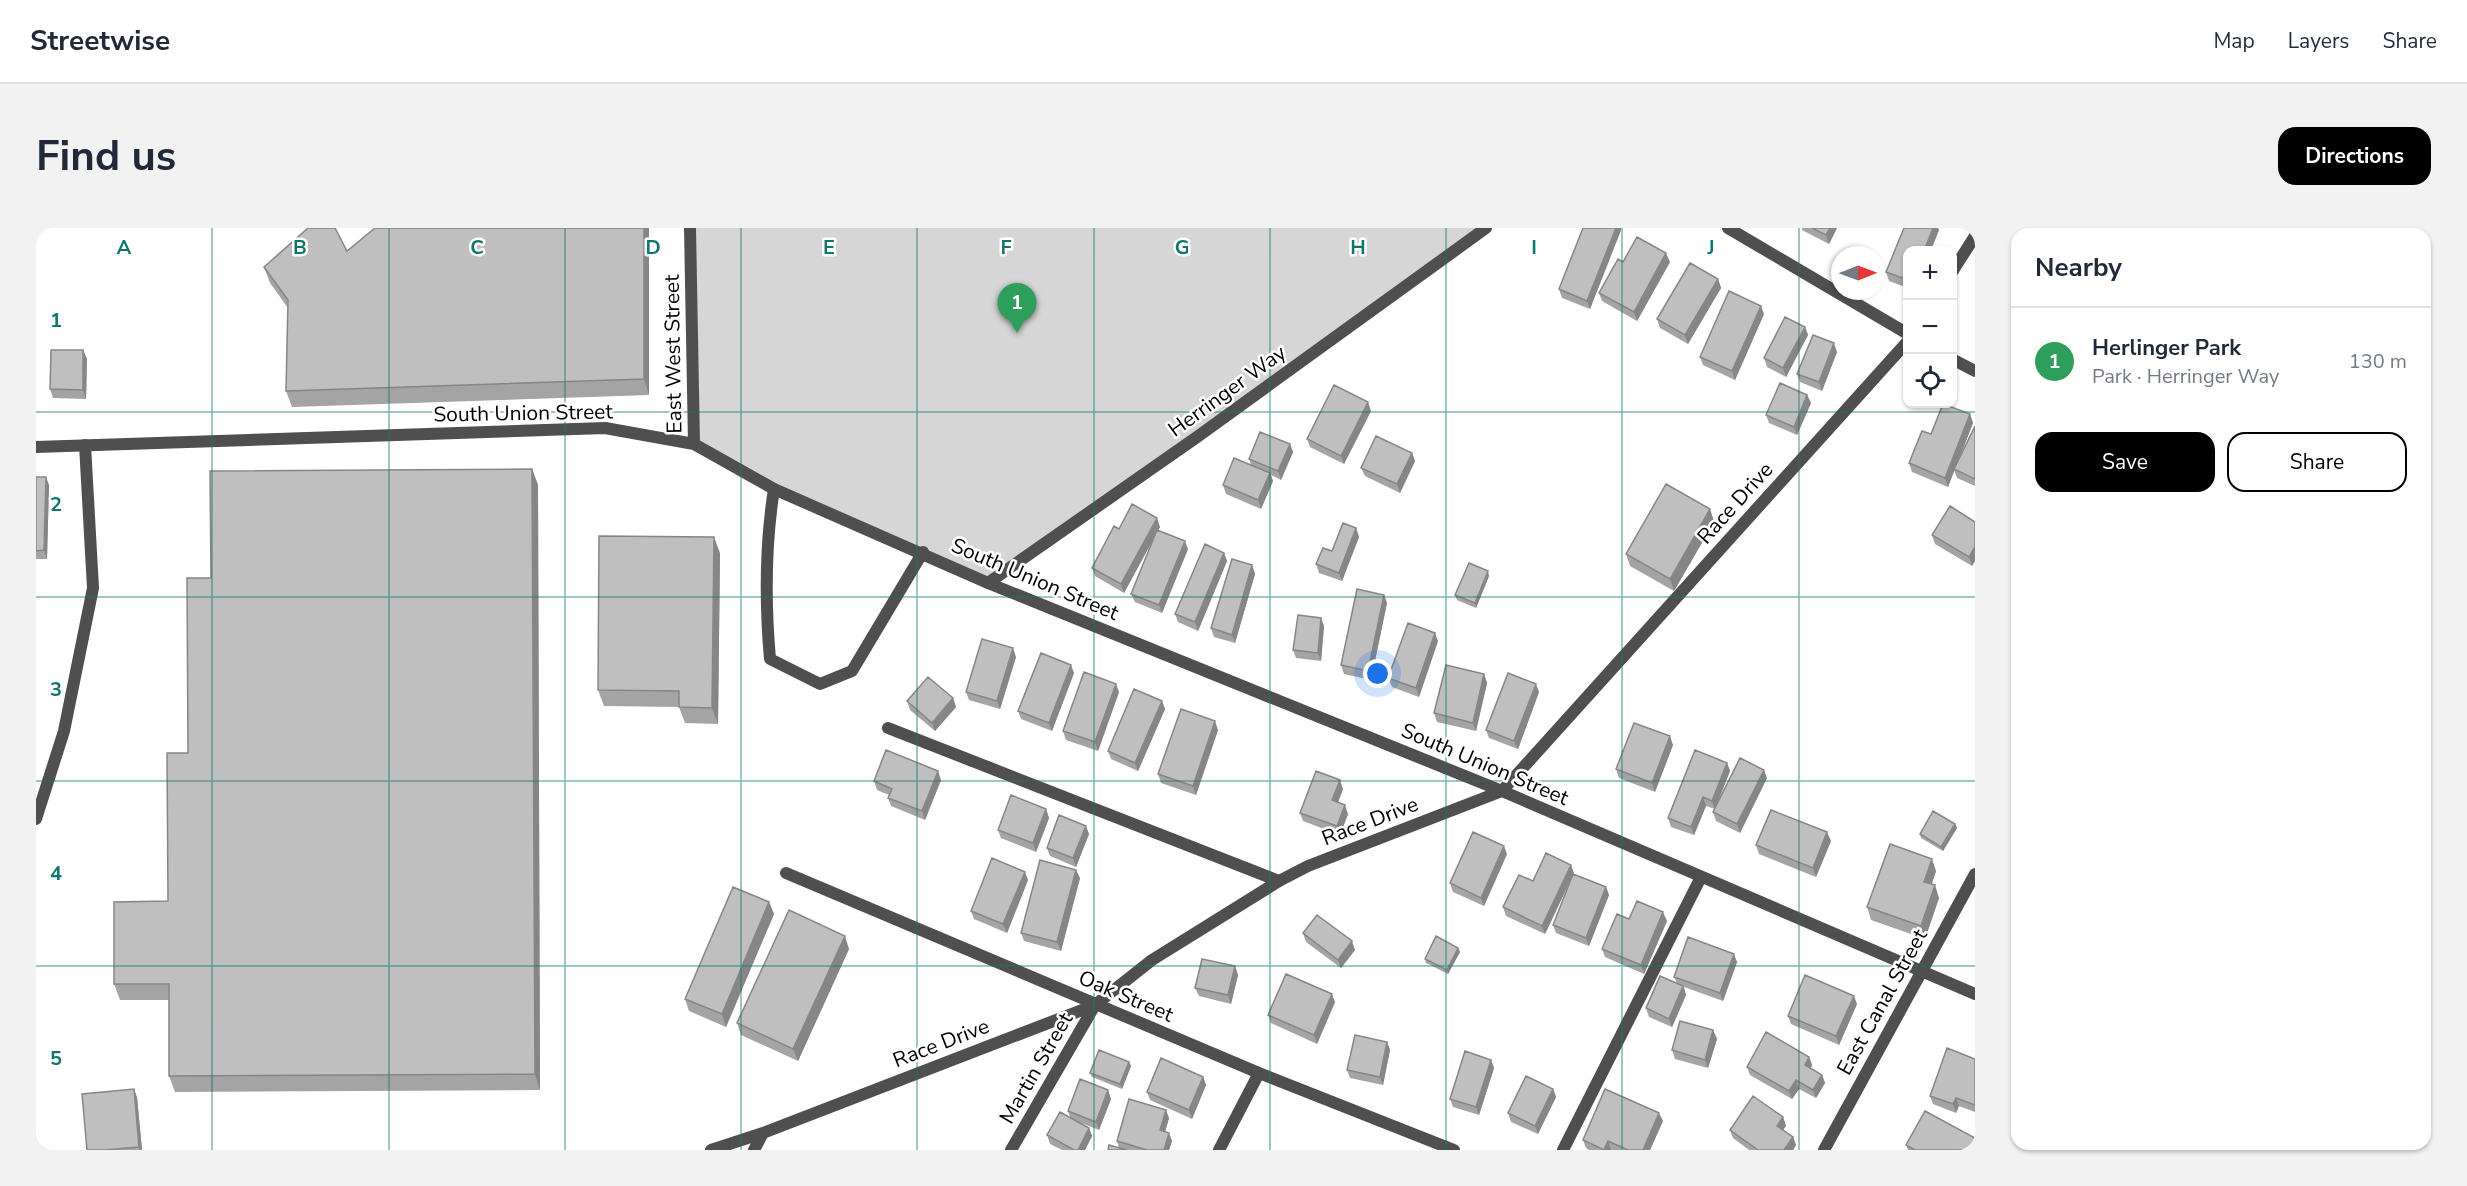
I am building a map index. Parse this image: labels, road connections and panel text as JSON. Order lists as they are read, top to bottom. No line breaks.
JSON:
{"streets":{"street":["East West Street","Herringer Way","South Union Street","Race Drive","Oak Street","East Canal Street","Martin Street"]},"crossings":[["East West Street","South Union Street"],["Herringer Way","South Union Street"],["South Union Street","Race Drive"],["South Union Street","East Canal Street"],["Race Drive","Oak Street"],["Race Drive","Martin Street"],["Oak Street","Martin Street"]],"north":"right","page":{"header":"Streetwise","nav":["Map","Layers","Share"],"buttons":["Directions",["Save","Share"]],"title":"Find us","heading":"Nearby","map_buttons":["+","−"],"pins":"1","list":[{"mark":"1","name":"Herlinger Park","note":"Park · Herringer Way","value":"130 m"}]},"grid":{"columns":["A","B","C","D","E","F","G","H","I","J"],"rows":["1","2","3","4","5"]}}
